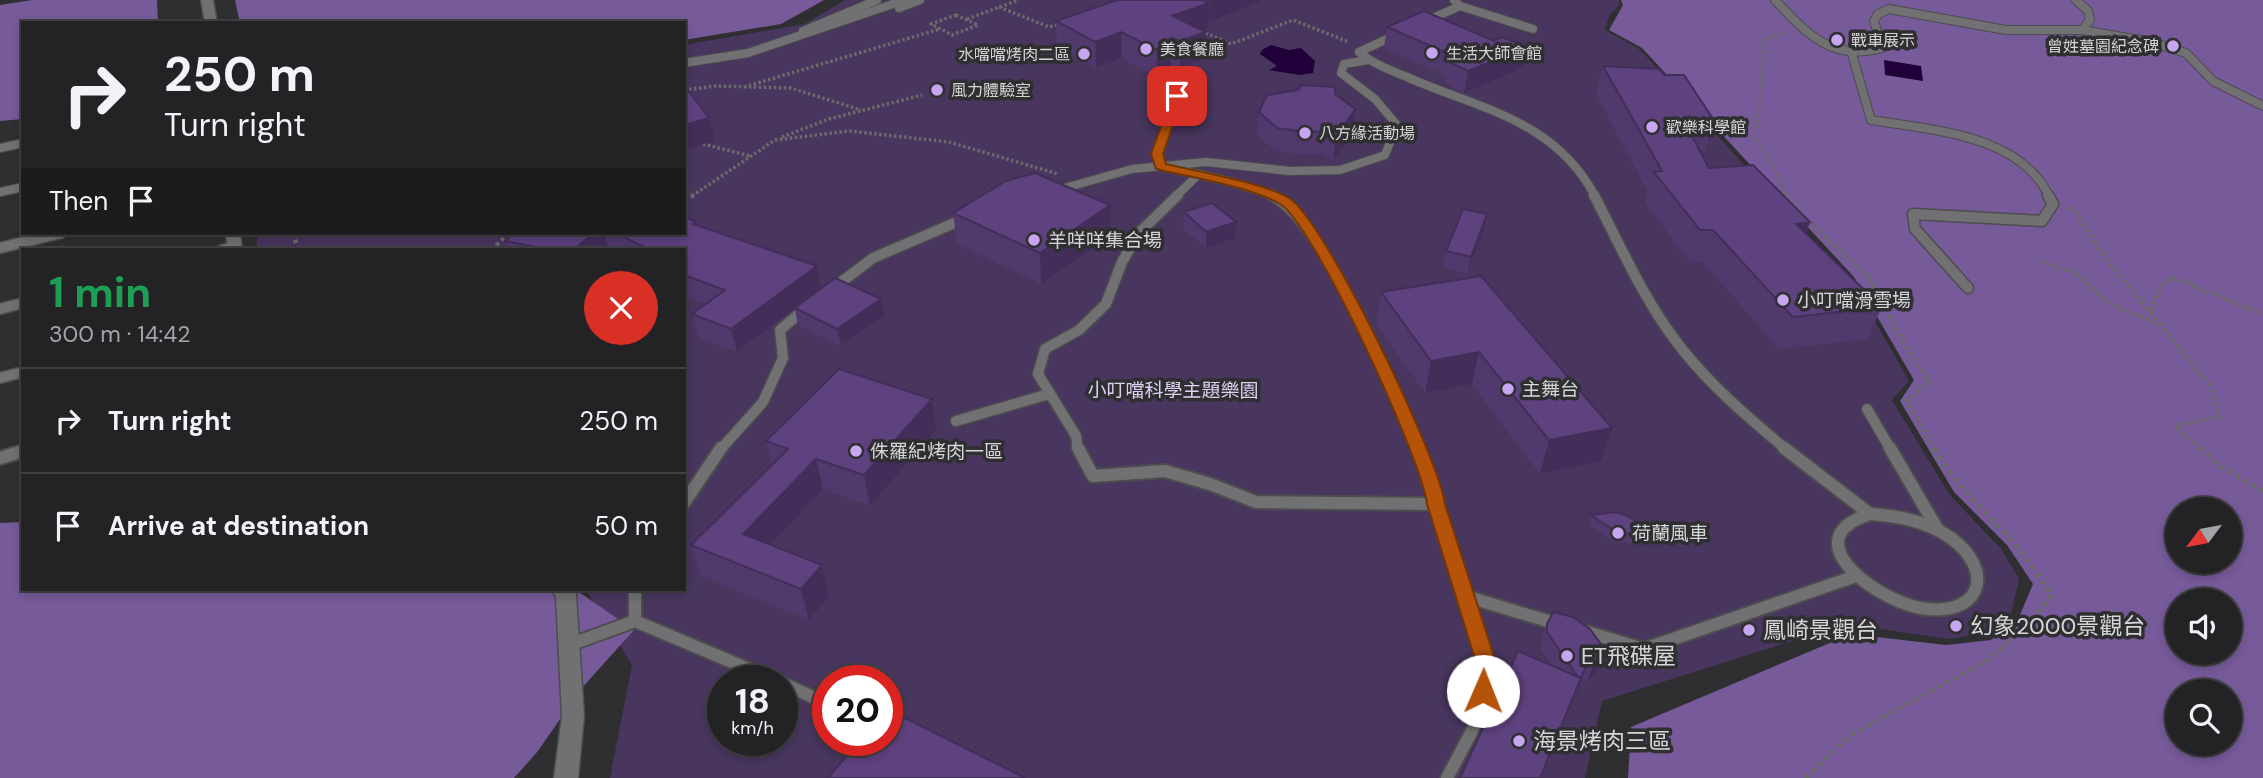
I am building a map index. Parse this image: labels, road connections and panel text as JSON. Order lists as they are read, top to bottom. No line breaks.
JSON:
{"parks":["小叮噹科學主題樂園"],"places":["戰車展示","曾姓墓園紀念碑","美食餐廳","生活大師會館","水噹噹烤肉二區","風力體驗室","歡樂科學館","八方緣活動場","羊咩咩集合場","小叮噹滑雪場","主舞台","侏羅紀烤肉一區","荷蘭風車","幻象2000景觀台","鳳崎景觀台","ET飛碟屋","海景烤肉三區"],"north":"bottom left","page":{"turn":["250 m","Turn right"],"then":"Then","heading":["1 min","300 m · 14:42"],"list":[{"name":"Turn right","value":"250 m"},{"name":"Arrive at destination","value":"50 m"}],"speed":"18 km/h","limit":"20"}}
